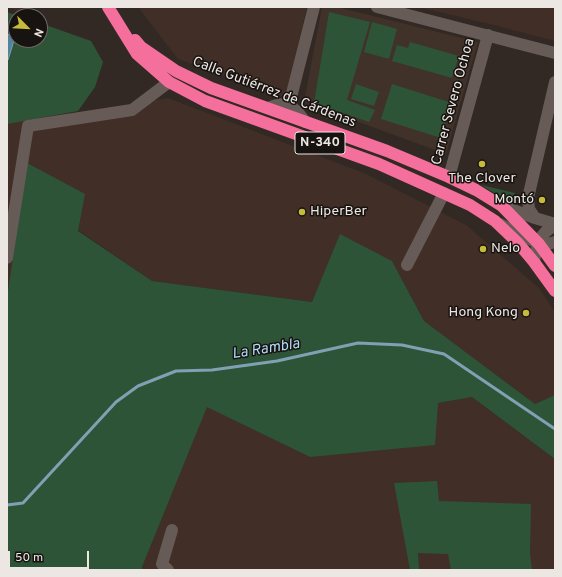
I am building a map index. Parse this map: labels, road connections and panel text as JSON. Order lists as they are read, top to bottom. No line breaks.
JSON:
{"streets":{"highway":["Calle Gutiérrez de Cárdenas","N-340"],"street":["Carrer Severo Ochoa"]},"crossings":[["Calle Gutiérrez de Cárdenas","Carrer Severo Ochoa"]],"water":["La Rambla"],"places":["The Clover","Montó","HiperBer","Nelo","Hong Kong"],"scale_bar":"50 m","north":"bottom right"}
